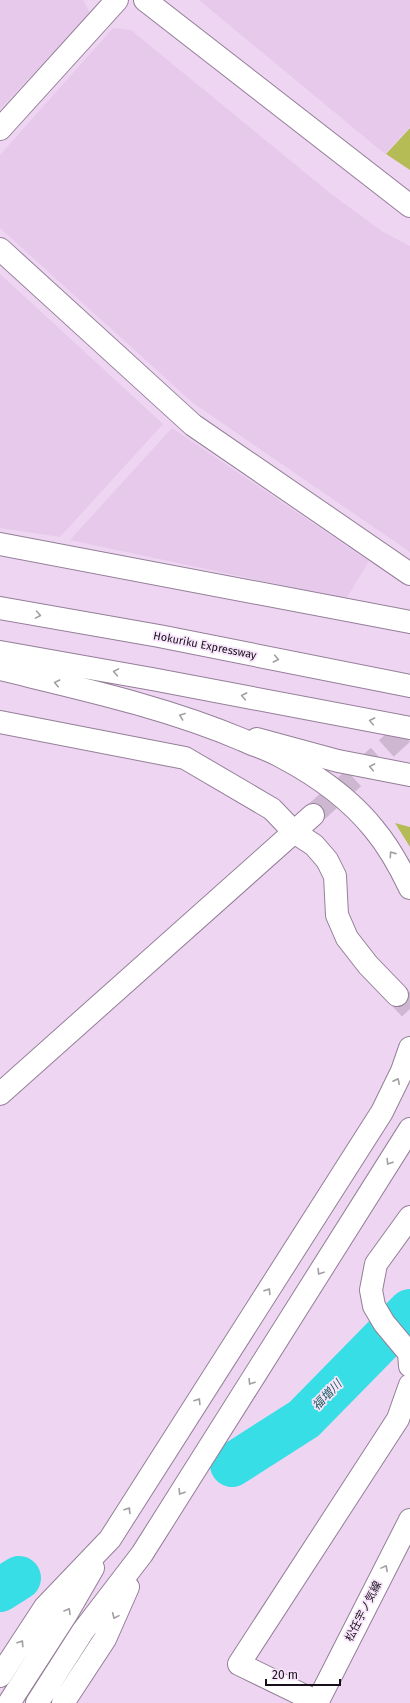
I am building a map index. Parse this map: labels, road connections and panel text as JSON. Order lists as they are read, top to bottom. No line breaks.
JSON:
{"streets":{"main road":["Hokuriku Expressway","松任宇ノ気線"]},"one_way":["松任宇ノ気線"],"water":["福増川"],"scale_bar":"20 m"}
